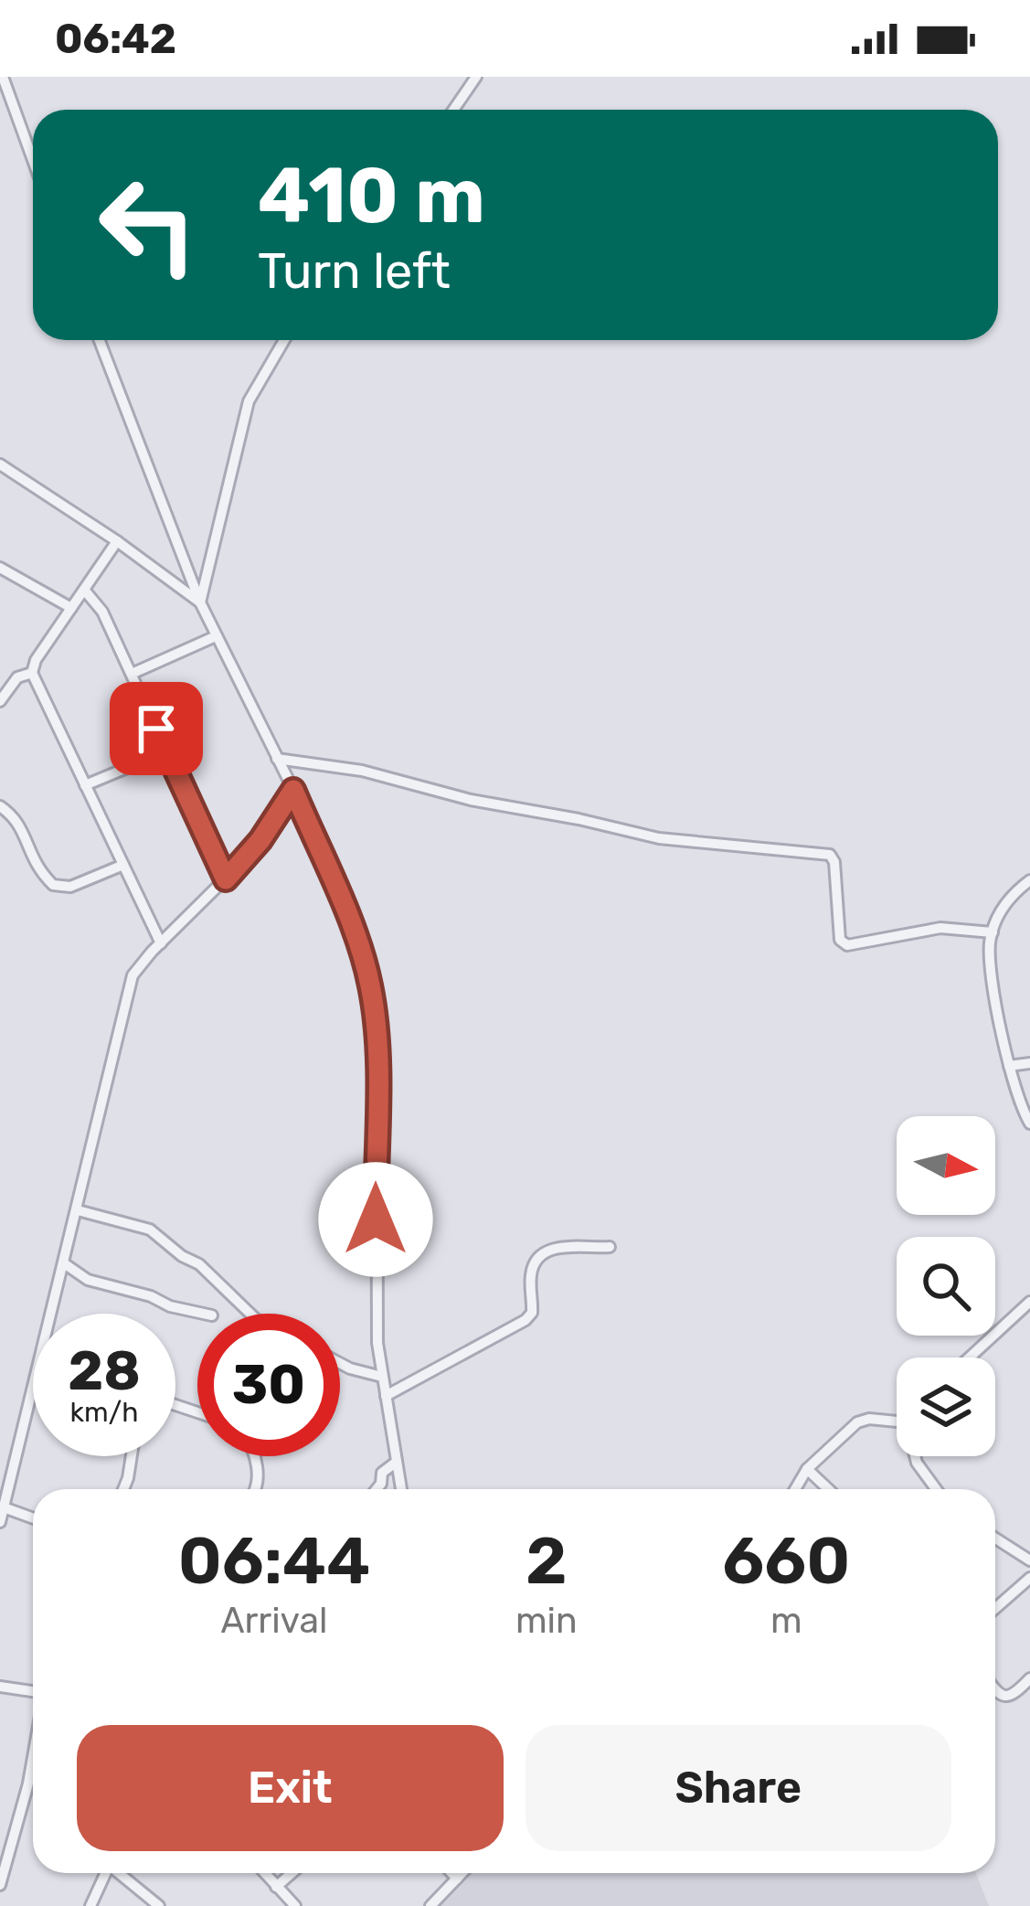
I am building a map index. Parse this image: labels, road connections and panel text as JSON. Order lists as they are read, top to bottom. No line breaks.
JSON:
{"north":"right","page":{"status":"06:42","turn":["410 m","Turn left"],"speed":"28 km/h","limit":"30","eta":["06:44","Arrival","2","min","660","m"],"buttons":["Exit","Share"]}}
